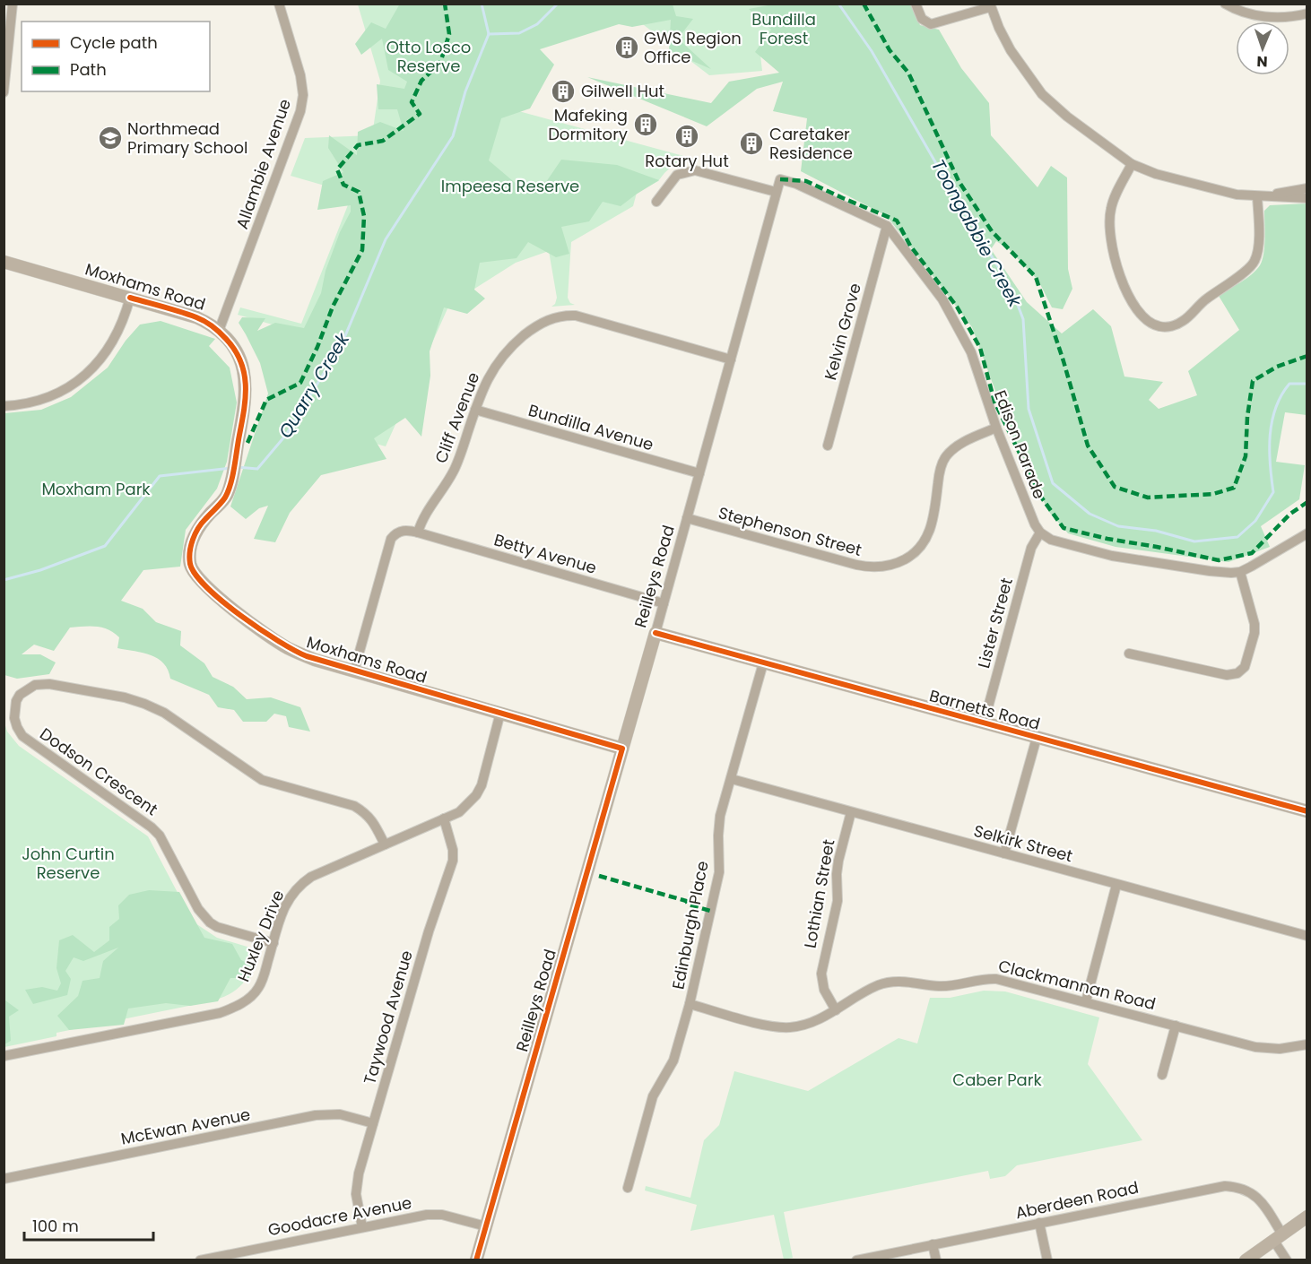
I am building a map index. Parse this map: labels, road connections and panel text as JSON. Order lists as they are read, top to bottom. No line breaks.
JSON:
{"streets":{"street":["Allambie Avenue","Moxhams Road","Kelvin Grove","Cliff Avenue","Bundilla Avenue","Edison Parade","Stephenson Street","Betty Avenue","Reilleys Road","Lister Street","Barnetts Road","Dodson Crescent","Selkirk Street","Lothian Street","Edinburgh Place","Huxley Drive","Clackmannan Road","Taywood Avenue","McEwan Avenue","Aberdeen Road","Goodacre Avenue"]},"crossings":[["Allambie Avenue","Moxhams Road"],["Moxhams Road","Reilleys Road"],["Moxhams Road","Huxley Drive"],["Kelvin Grove","Edison Parade"],["Cliff Avenue","Bundilla Avenue"],["Cliff Avenue","Betty Avenue"],["Cliff Avenue","Reilleys Road"],["Bundilla Avenue","Reilleys Road"],["Edison Parade","Stephenson Street"],["Edison Parade","Reilleys Road"],["Edison Parade","Lister Street"],["Stephenson Street","Reilleys Road"],["Betty Avenue","Reilleys Road"],["Reilleys Road","Barnetts Road"],["Reilleys Road","Goodacre Avenue"],["Lister Street","Barnetts Road"],["Barnetts Road","Edinburgh Place"],["Dodson Crescent","Huxley Drive"],["Selkirk Street","Lothian Street"],["Selkirk Street","Edinburgh Place"],["Lothian Street","Clackmannan Road"],["Edinburgh Place","Clackmannan Road"],["Huxley Drive","Taywood Avenue"],["Taywood Avenue","McEwan Avenue"],["Taywood Avenue","Goodacre Avenue"]],"water":["Toongabbie Creek","Quarry Creek"],"parks":["Bundilla Forest","Otto Losco Reserve","Impeesa Reserve","Moxham Park","John Curtin Reserve","Caber Park"],"places":{"building":["GWS Region Office","Gilwell Hut","Mafeking Dormitory","Rotary Hut","Caretaker Residence"],"school or university":["Northmead Primary School"]},"legend":["Cycle path","Path"],"scale_bar":"100 m","north":"bottom"}
